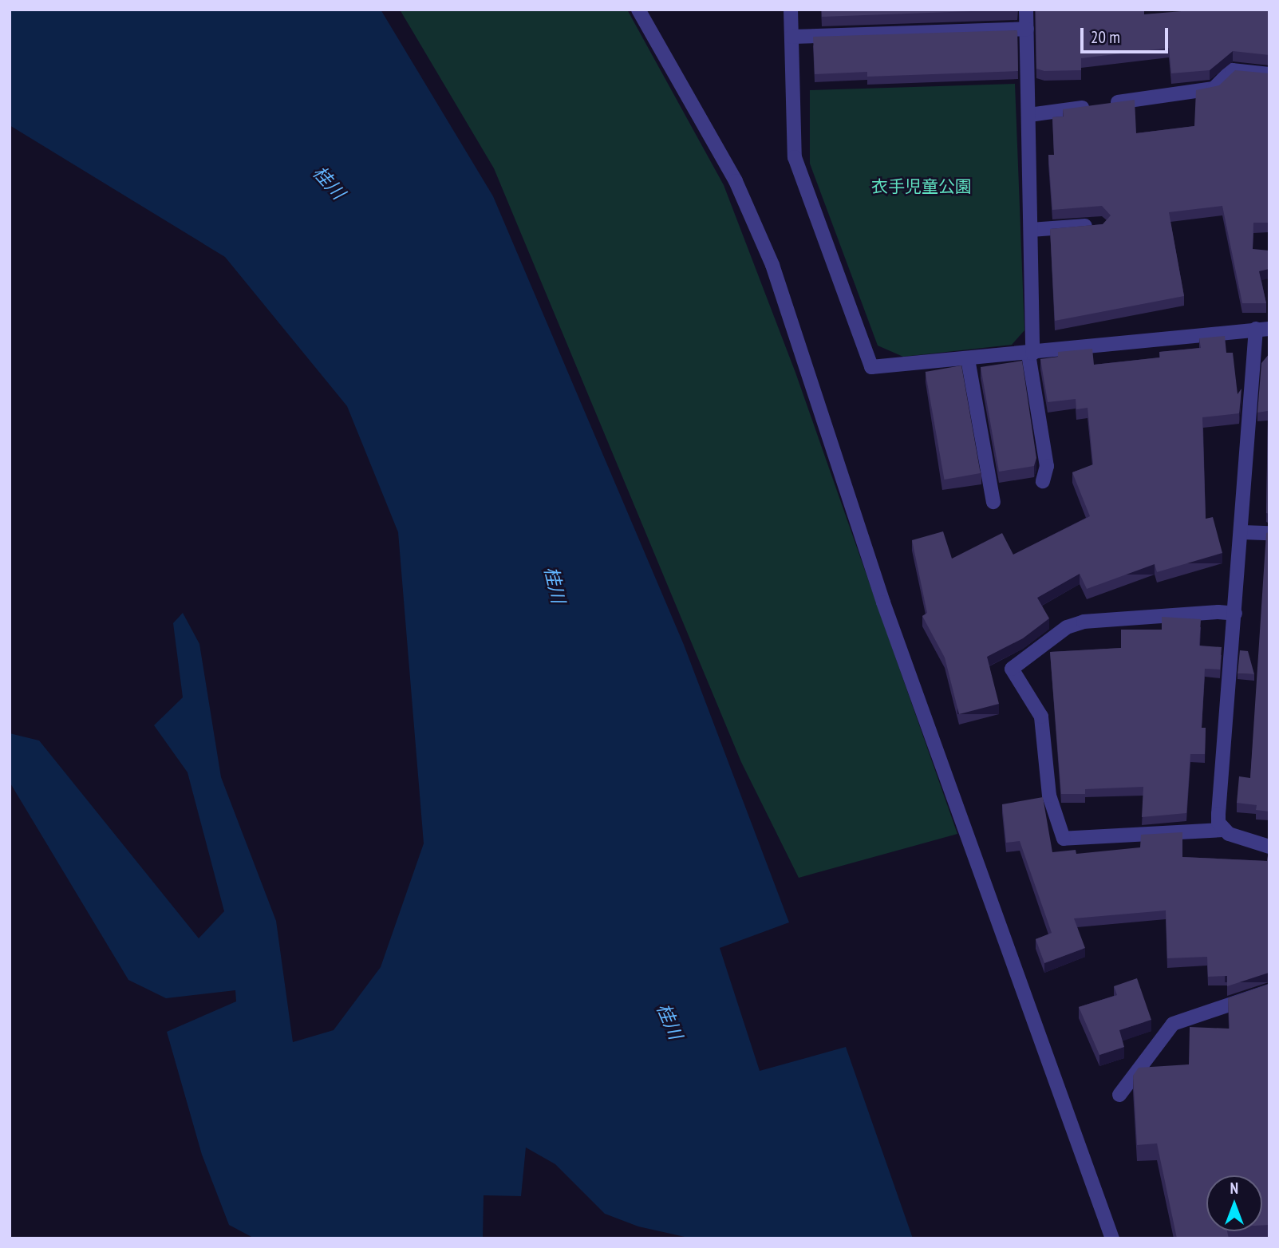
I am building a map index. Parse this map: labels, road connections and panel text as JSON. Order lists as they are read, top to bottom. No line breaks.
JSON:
{"water":["桂川"],"parks":["衣手児童公園"],"scale_bar":"20 m","north":"top"}
